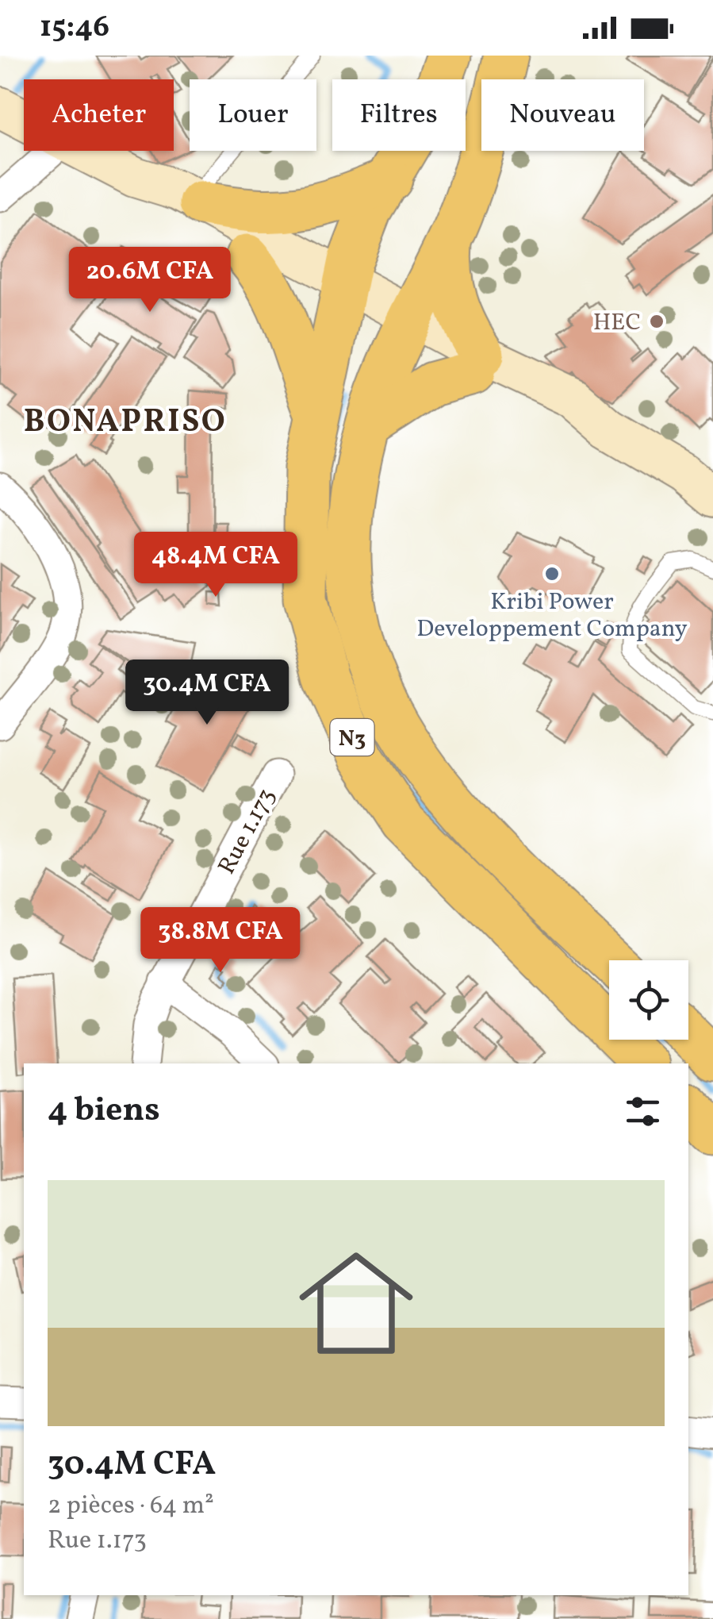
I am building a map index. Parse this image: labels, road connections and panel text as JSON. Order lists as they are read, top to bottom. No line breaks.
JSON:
{"streets":{"highway":["N3"],"street":["Rue 1.173"]},"districts":["BONAPRISO"],"places":["HEC","Kribi Power Developpement Company"],"page":{"status":"15:46","chip":["Acheter","Louer","Filtres","Nouveau"],"price":["20.6M CFA","48.4M CFA","30.4M CFA","38.8M CFA"],"heading":"4 biens","list":[{"name":"30.4M CFA","note":"2 pièces · 64 m² · Rue 1.173"}]}}
